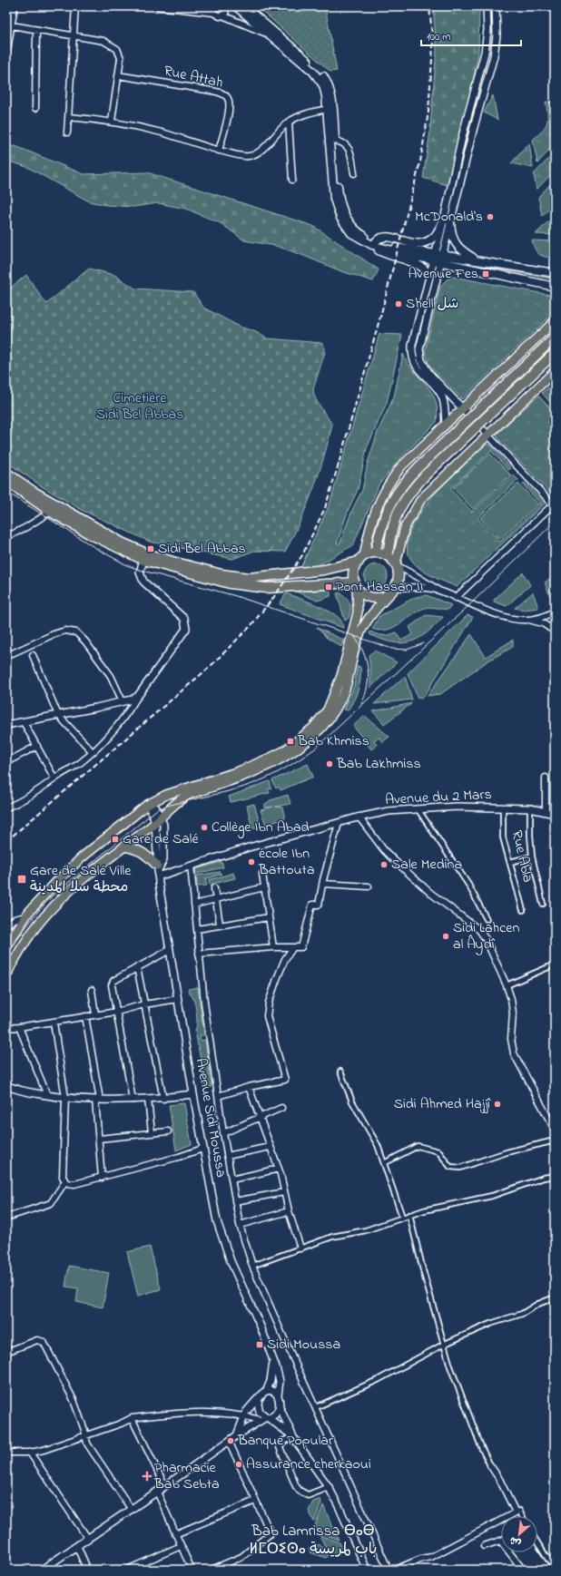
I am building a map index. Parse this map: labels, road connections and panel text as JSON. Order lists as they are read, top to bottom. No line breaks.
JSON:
{"streets":{"street":["Rue Attah","Avenue du 2 Mars","Rue Abla","Avenue Sidi Moussa"]},"crossings":[["Avenue du 2 Mars","Rue Abla"],["Avenue du 2 Mars","Avenue Sidi Moussa"]],"districts":["Bab Lamrissa ⴱⴰⴱ ⵍⵎⵔⵉⵙⴰ باب لمريسة"],"parks":["Cimetière Sidi Bel Abbas"],"places":{"other":["McDonald's","Shell شل","Bab Lakhmiss","Collège Ibn Abad","école Ibn Battouta","Sale Medina","Sidi Lahcen al Âydî","Sidi Ahmed Hajjî","Banque Popular","Assurance cherkaoui"],"transit":["Avenue Fes","Sidi Bel Abbas","Pont Hassan II","Bab Khmiss","Gare de Salé","Gare de Salé Ville محطة سلا المدينة","Sidi Moussa"],"health":["Pharmacie Bab Sebta"]},"scale_bar":"100 m","north":"bottom left"}
